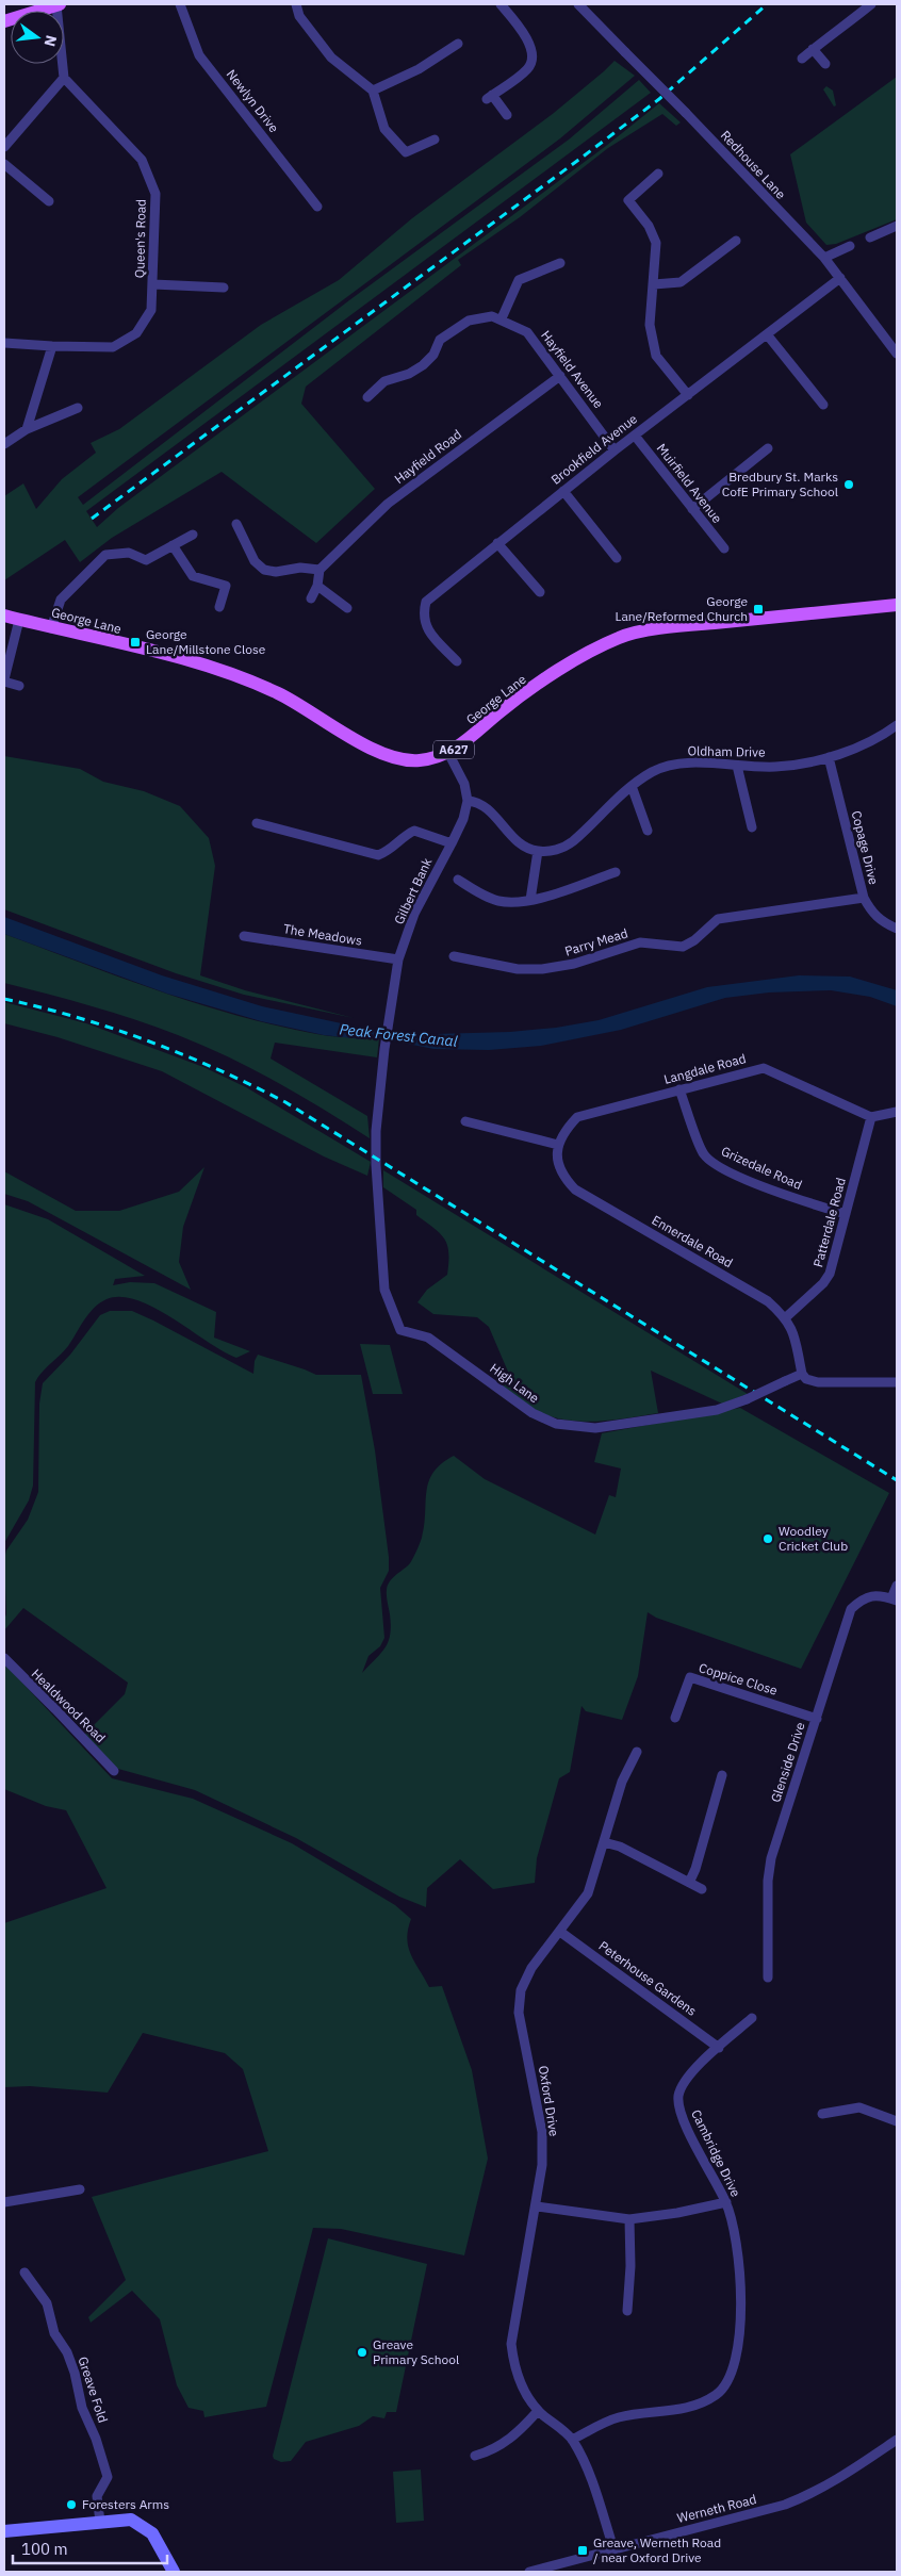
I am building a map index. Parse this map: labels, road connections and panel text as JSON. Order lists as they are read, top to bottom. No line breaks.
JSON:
{"streets":{"main road":["George Lane","A627"],"street":["Newlyn Drive","Redhouse Lane","Queen's Road","Hayfield Avenue","Brookfield Avenue","Hayfield Road","Muirfield Avenue","Oldham Drive","Copage Drive","Gilbert Bank","The Meadows","Parry Mead","Langdale Road","Grizedale Road","Patterdale Road","Ennerdale Road","High Lane","Coppice Close","Healdwood Road","Glenside Drive","Peterhouse Gardens","Oxford Drive","Cambridge Drive","Greave Fold","Werneth Road"]},"crossings":[["Redhouse Lane","Brookfield Avenue"],["Hayfield Avenue","Brookfield Avenue"],["Hayfield Avenue","Hayfield Road"],["Brookfield Avenue","Muirfield Avenue"],["Oldham Drive","Copage Drive"],["Copage Drive","Parry Mead"],["Gilbert Bank","The Meadows"],["Gilbert Bank","High Lane"],["Langdale Road","Grizedale Road"],["Langdale Road","Patterdale Road"],["Langdale Road","Ennerdale Road"],["Grizedale Road","Patterdale Road"],["Patterdale Road","Ennerdale Road"],["Ennerdale Road","High Lane"],["Coppice Close","Glenside Drive"],["Peterhouse Gardens","Oxford Drive"],["Peterhouse Gardens","Cambridge Drive"],["Oxford Drive","Cambridge Drive"],["Oxford Drive","Werneth Road"]],"water":["Peak Forest Canal"],"places":{"other":["Bredbury St. Marks CofE Primary School","Woodley Cricket Club","Greave Primary School","Foresters Arms"],"transit":["George Lane/Reformed Church","George Lane/Millstone Close","Greave, Werneth Road / near Oxford Drive"]},"scale_bar":"100 m","north":"right"}
